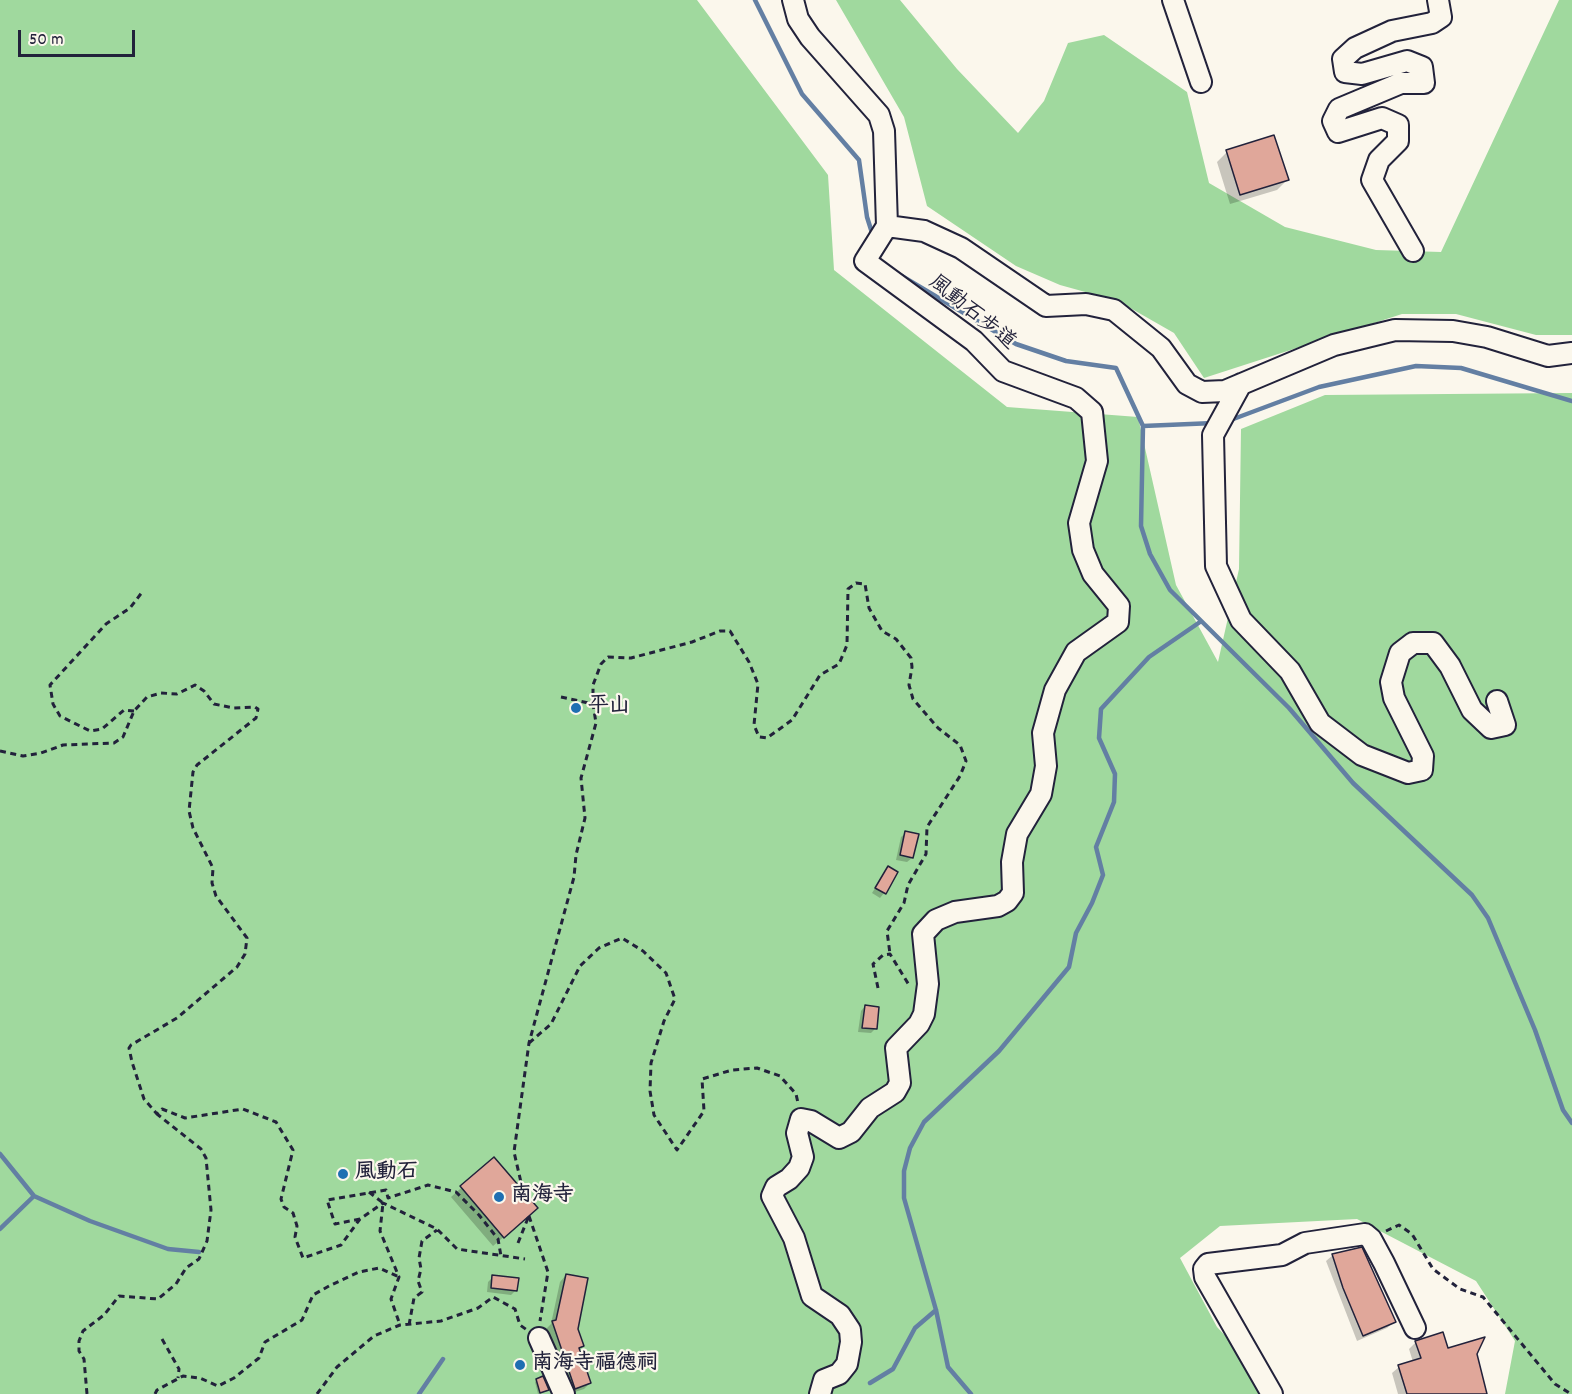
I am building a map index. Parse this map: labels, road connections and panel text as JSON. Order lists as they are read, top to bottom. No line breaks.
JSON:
{"streets":{"street":["風動石步道"]},"places":["平山","風動石","南海寺","南海寺福德祠"],"scale_bar":"50 m"}
